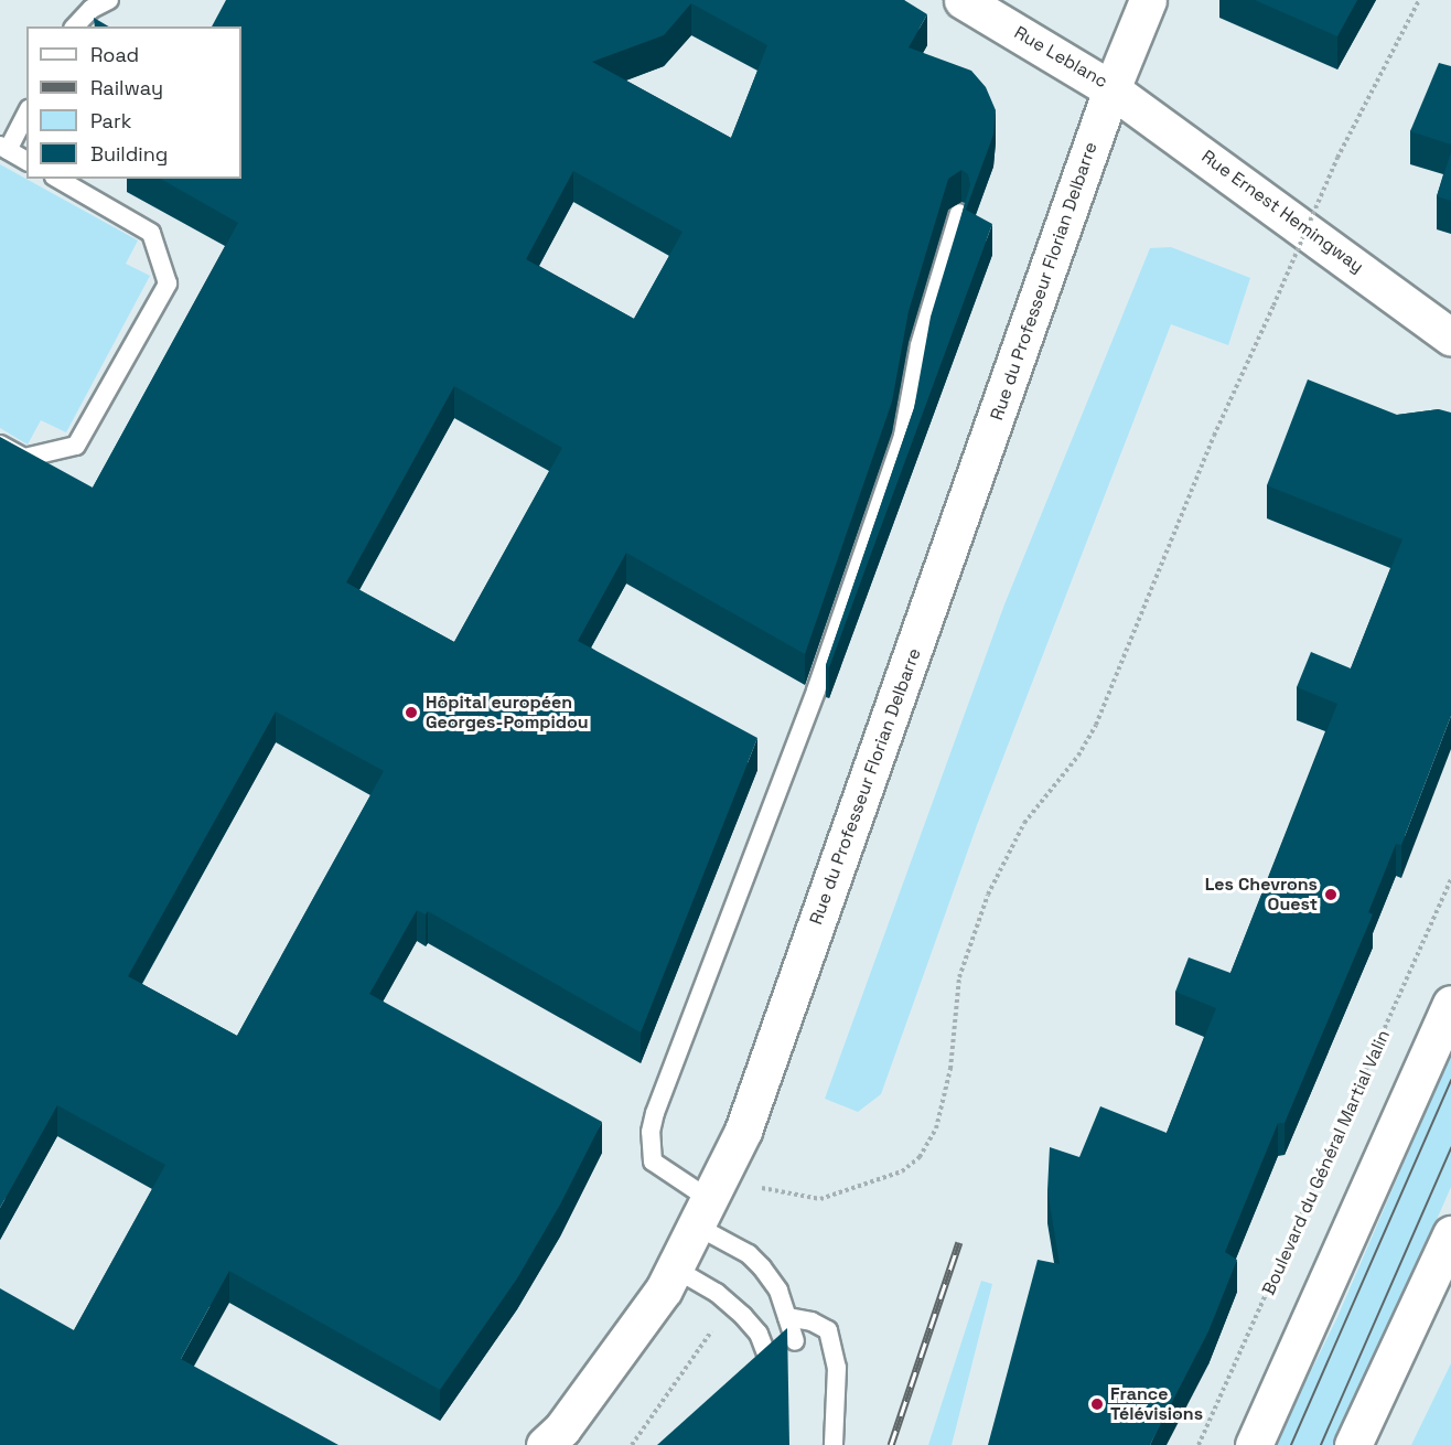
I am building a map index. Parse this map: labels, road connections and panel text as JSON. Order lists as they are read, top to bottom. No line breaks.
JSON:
{"streets":{"street":["Rue Leblanc","Rue Ernest Hemingway","Rue du Professeur Florian Delbarre"],"path":["Boulevard du Général Martial Valin"]},"crossings":[["Rue Leblanc","Rue Ernest Hemingway"],["Rue Leblanc","Rue du Professeur Florian Delbarre"],["Rue Ernest Hemingway","Rue du Professeur Florian Delbarre"]],"places":["Hôpital européen Georges-Pompidou","Les Chevrons Ouest","France Télévisions"],"legend":["Road","Railway","Park","Building"]}
